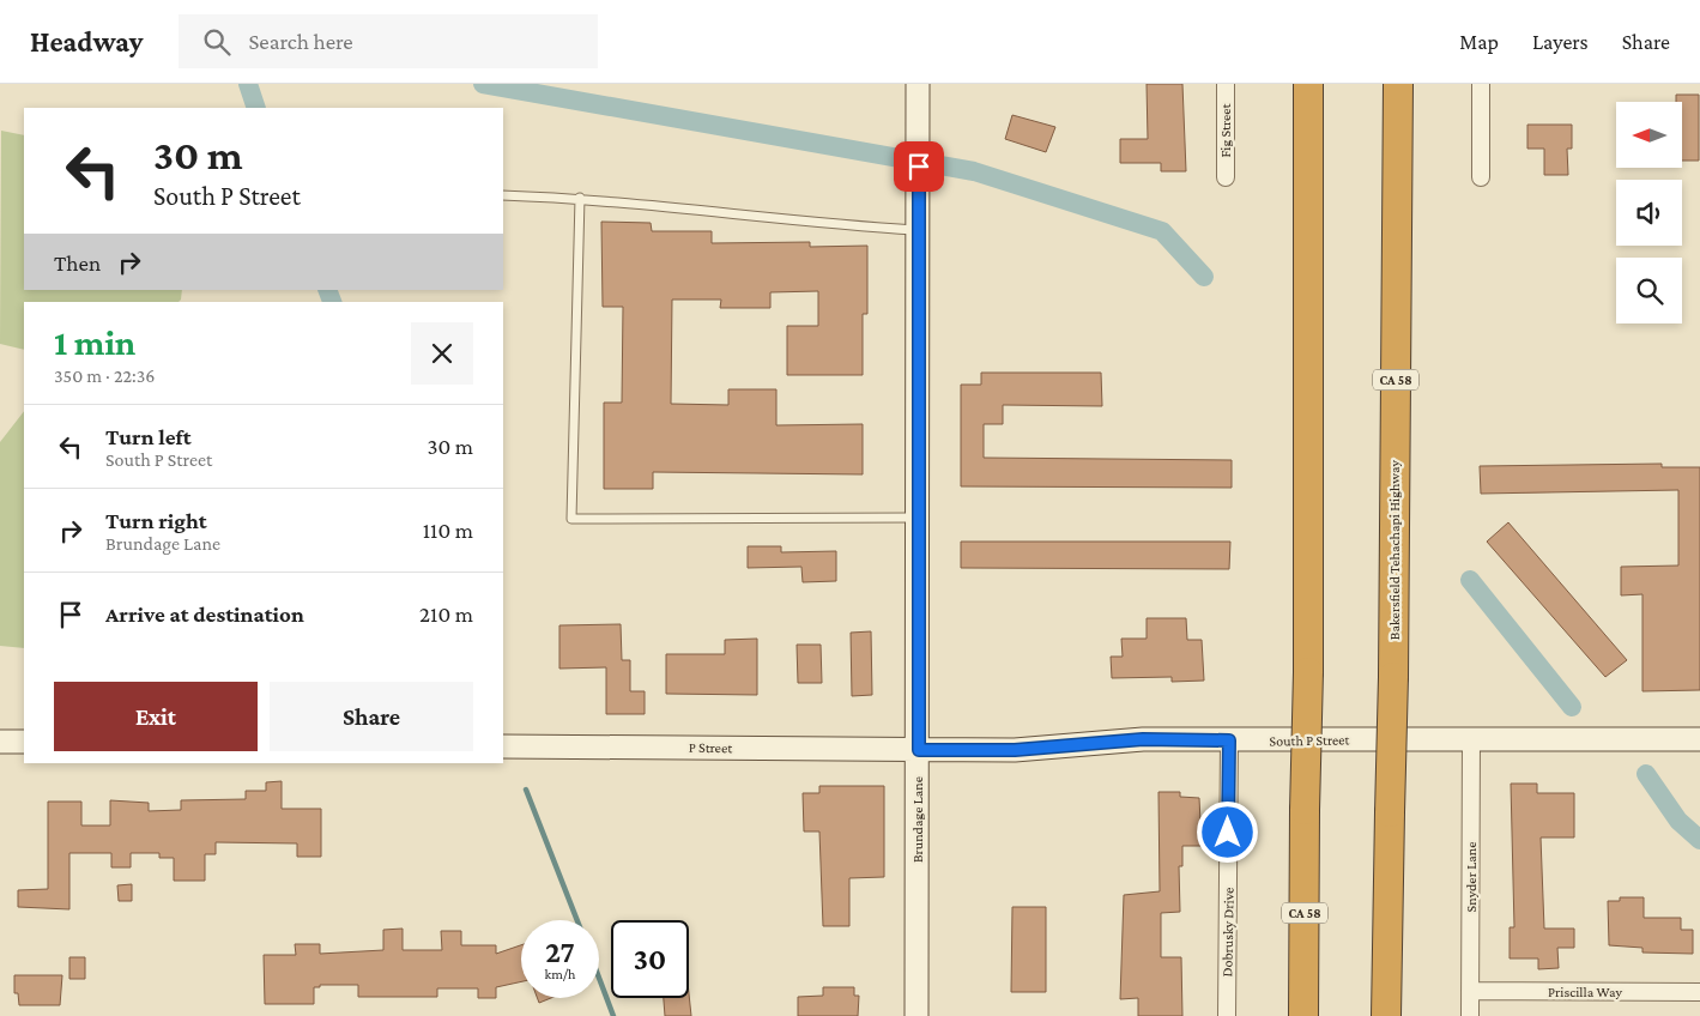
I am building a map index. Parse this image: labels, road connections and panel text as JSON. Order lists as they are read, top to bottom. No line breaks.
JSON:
{"streets":{"highway":["CA 58","Bakersfield Tehachapi Highway"],"street":["Fig Street","South P Street","P Street","Brundage Lane","Snyder Lane","Dobrusky Drive","Priscilla Way"]},"crossings":[["South P Street","P Street"],["South P Street","Brundage Lane"],["South P Street","Snyder Lane"],["South P Street","Dobrusky Drive"],["P Street","Brundage Lane"],["Snyder Lane","Priscilla Way"]],"north":"left","page":{"header":"Headway","search":"Search here","nav":["Map","Layers","Share"],"turn":["30 m","South P Street"],"then":"Then","heading":["1 min","350 m · 22:36"],"list":[{"name":"Turn left","note":"South P Street","value":"30 m"},{"name":"Turn right","note":"Brundage Lane","value":"110 m"},{"name":"Arrive at destination","value":"210 m"}],"buttons":["Exit","Share"],"speed":"27 km/h","limit":"30"}}
